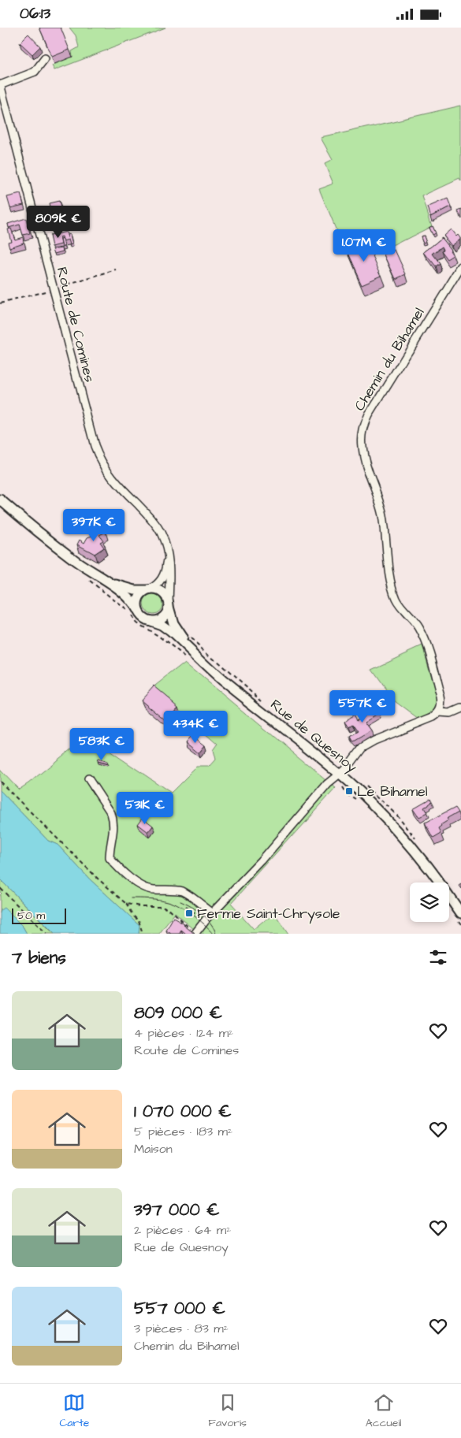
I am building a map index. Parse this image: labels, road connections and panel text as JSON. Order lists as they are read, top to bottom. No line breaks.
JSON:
{"streets":{"main road":["Rue de Quesnoy"],"street":["Route de Comines","Chemin du Bihamel"]},"crossings":[["Route de Comines","Rue de Quesnoy"]],"places":{"transit":["Le Bihamel","Ferme Saint-Chrysole"]},"scale_bar":"50 m","page":{"status":"06:13","price":["809K €","1.07M €","397K €","557K €","434K €","583K €","531K €"],"scale":"50 m","heading":"7 biens","list":[{"name":"809 000 €","note":"4 pièces · 124 m² · Route de Comines"},{"name":"1 070 000 €","note":"5 pièces · 183 m² · Maison"},{"name":"397 000 €","note":"2 pièces · 64 m² · Rue de Quesnoy"},{"name":"557 000 €","note":"3 pièces · 83 m² · Chemin du Bihamel"}],"tabs":["Carte","Favoris","Accueil"]}}
